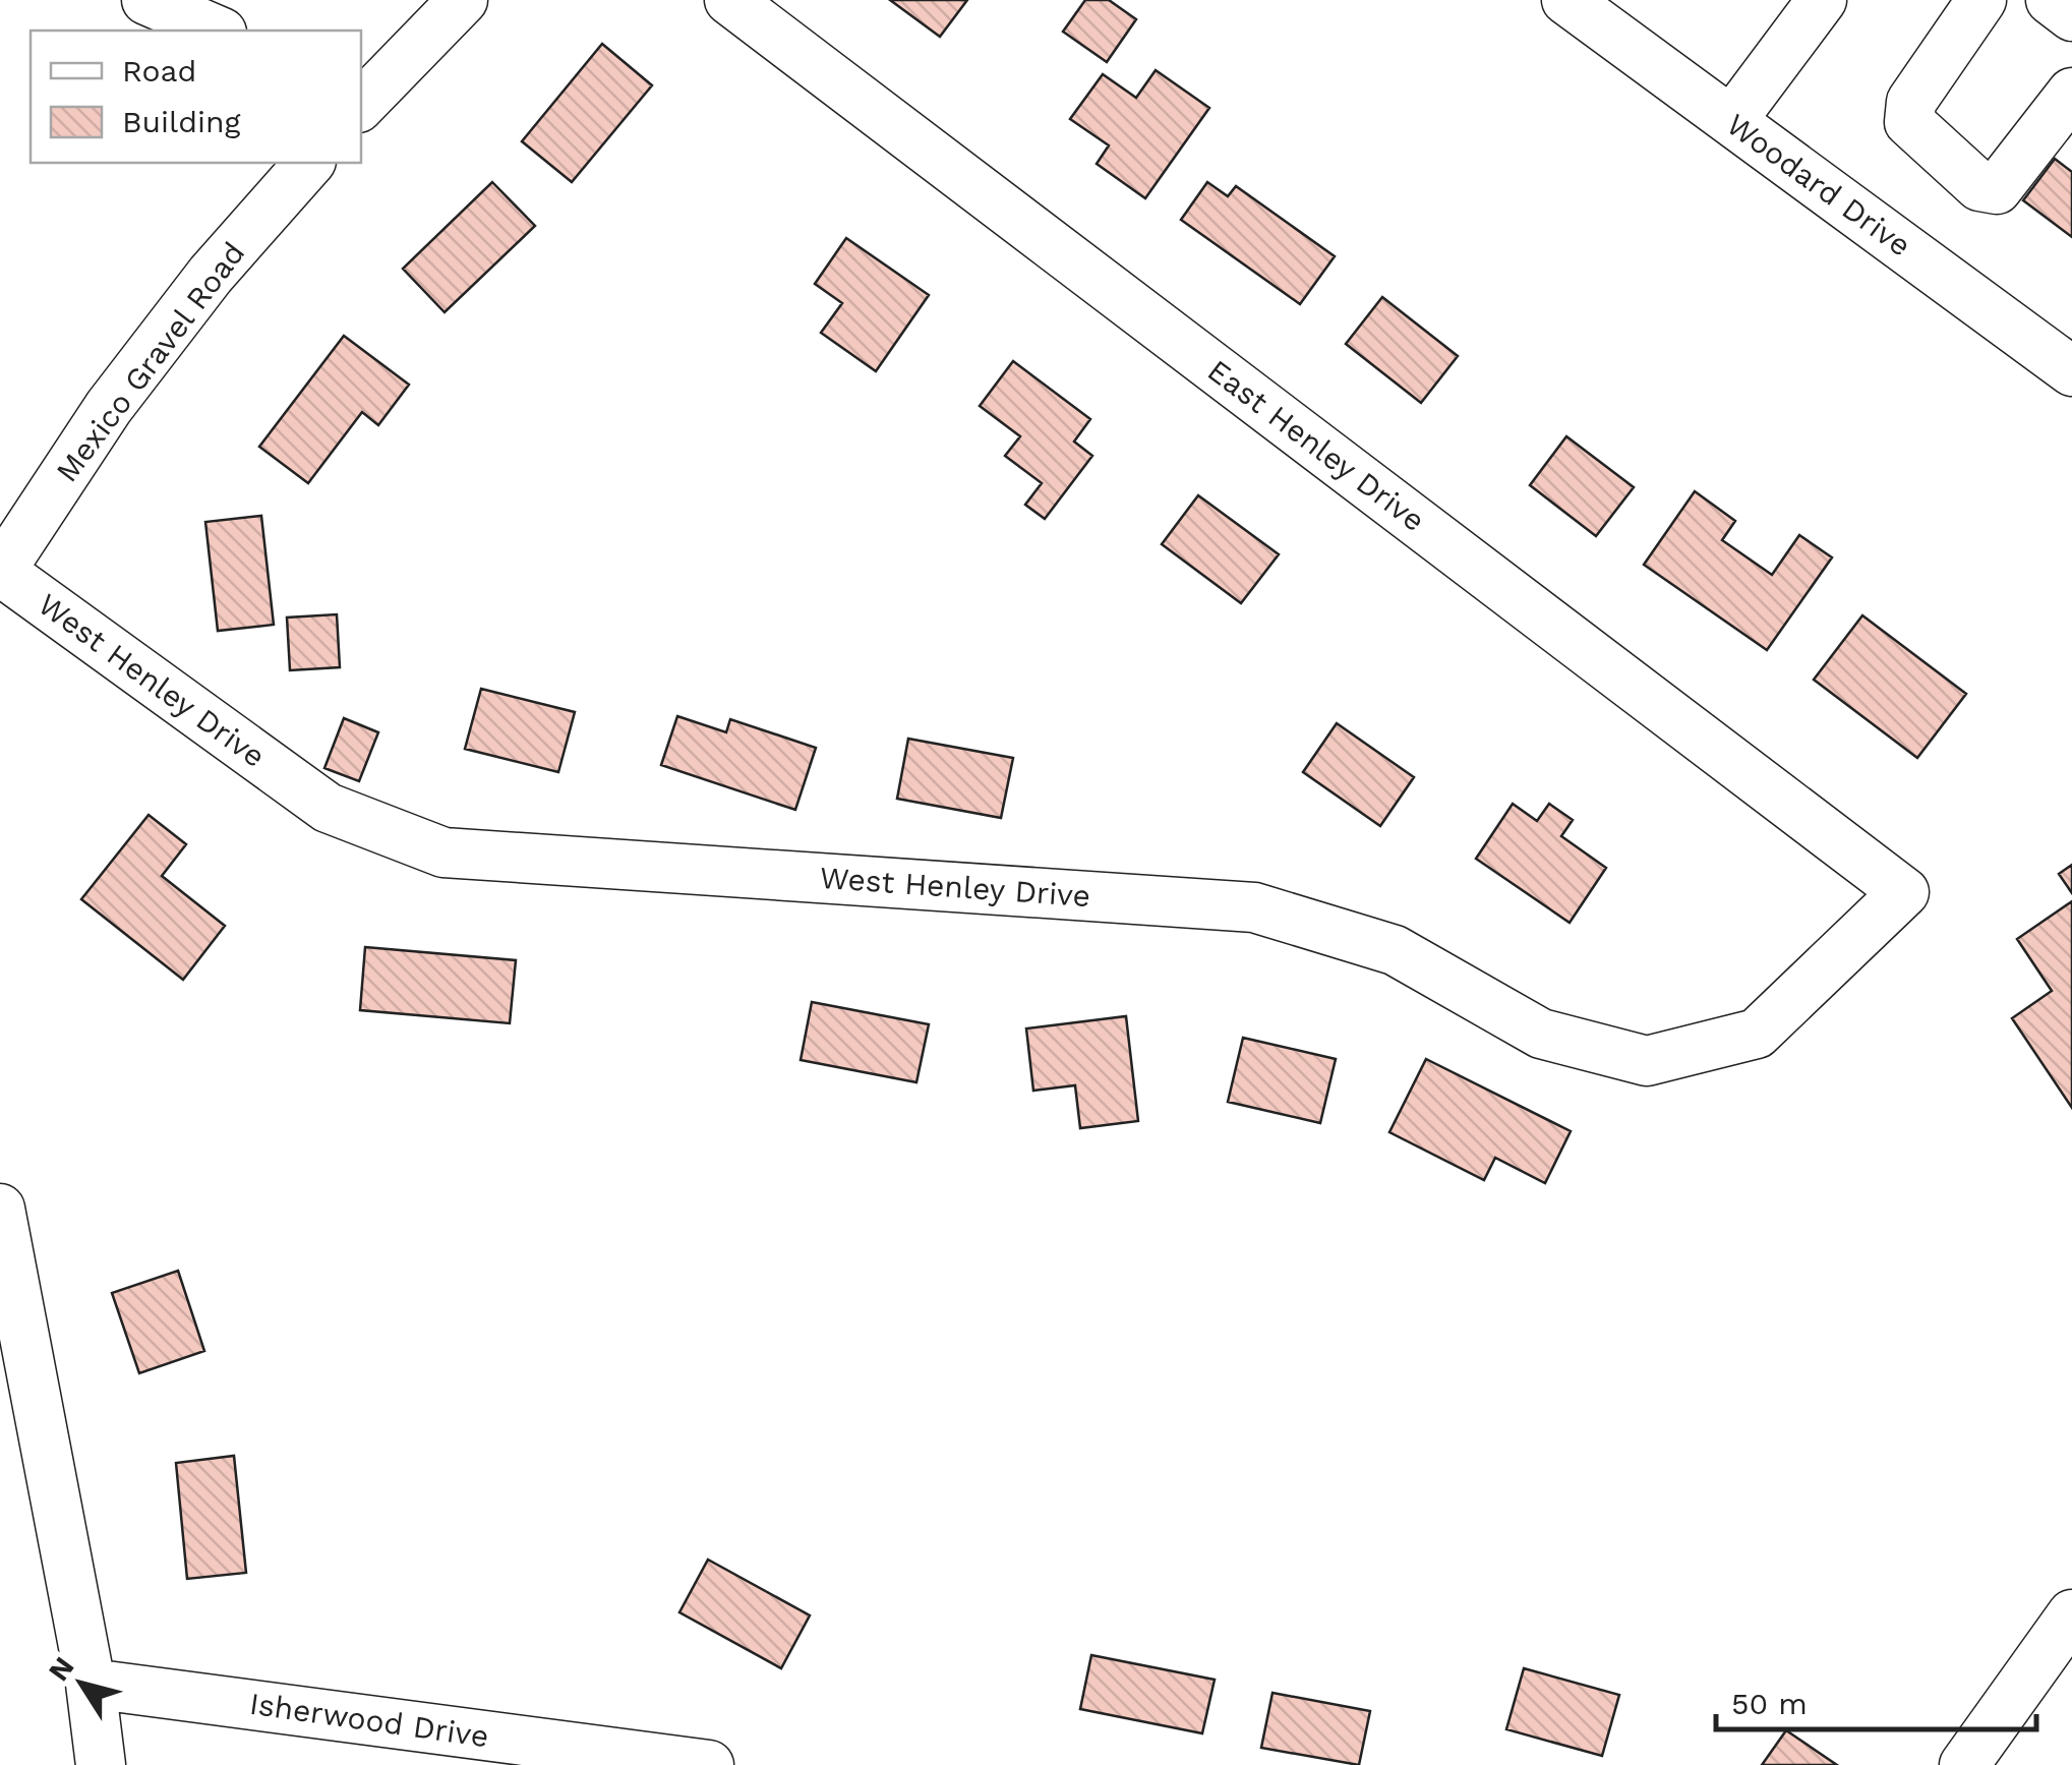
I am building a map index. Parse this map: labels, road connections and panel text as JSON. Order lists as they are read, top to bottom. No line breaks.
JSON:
{"streets":{"street":["Woodard Drive","Mexico Gravel Road","East Henley Drive","West Henley Drive","Isherwood Drive"]},"crossings":[["Mexico Gravel Road","West Henley Drive"],["East Henley Drive","West Henley Drive"]],"legend":["Road","Building"],"scale_bar":"50 m","north":"top left"}
